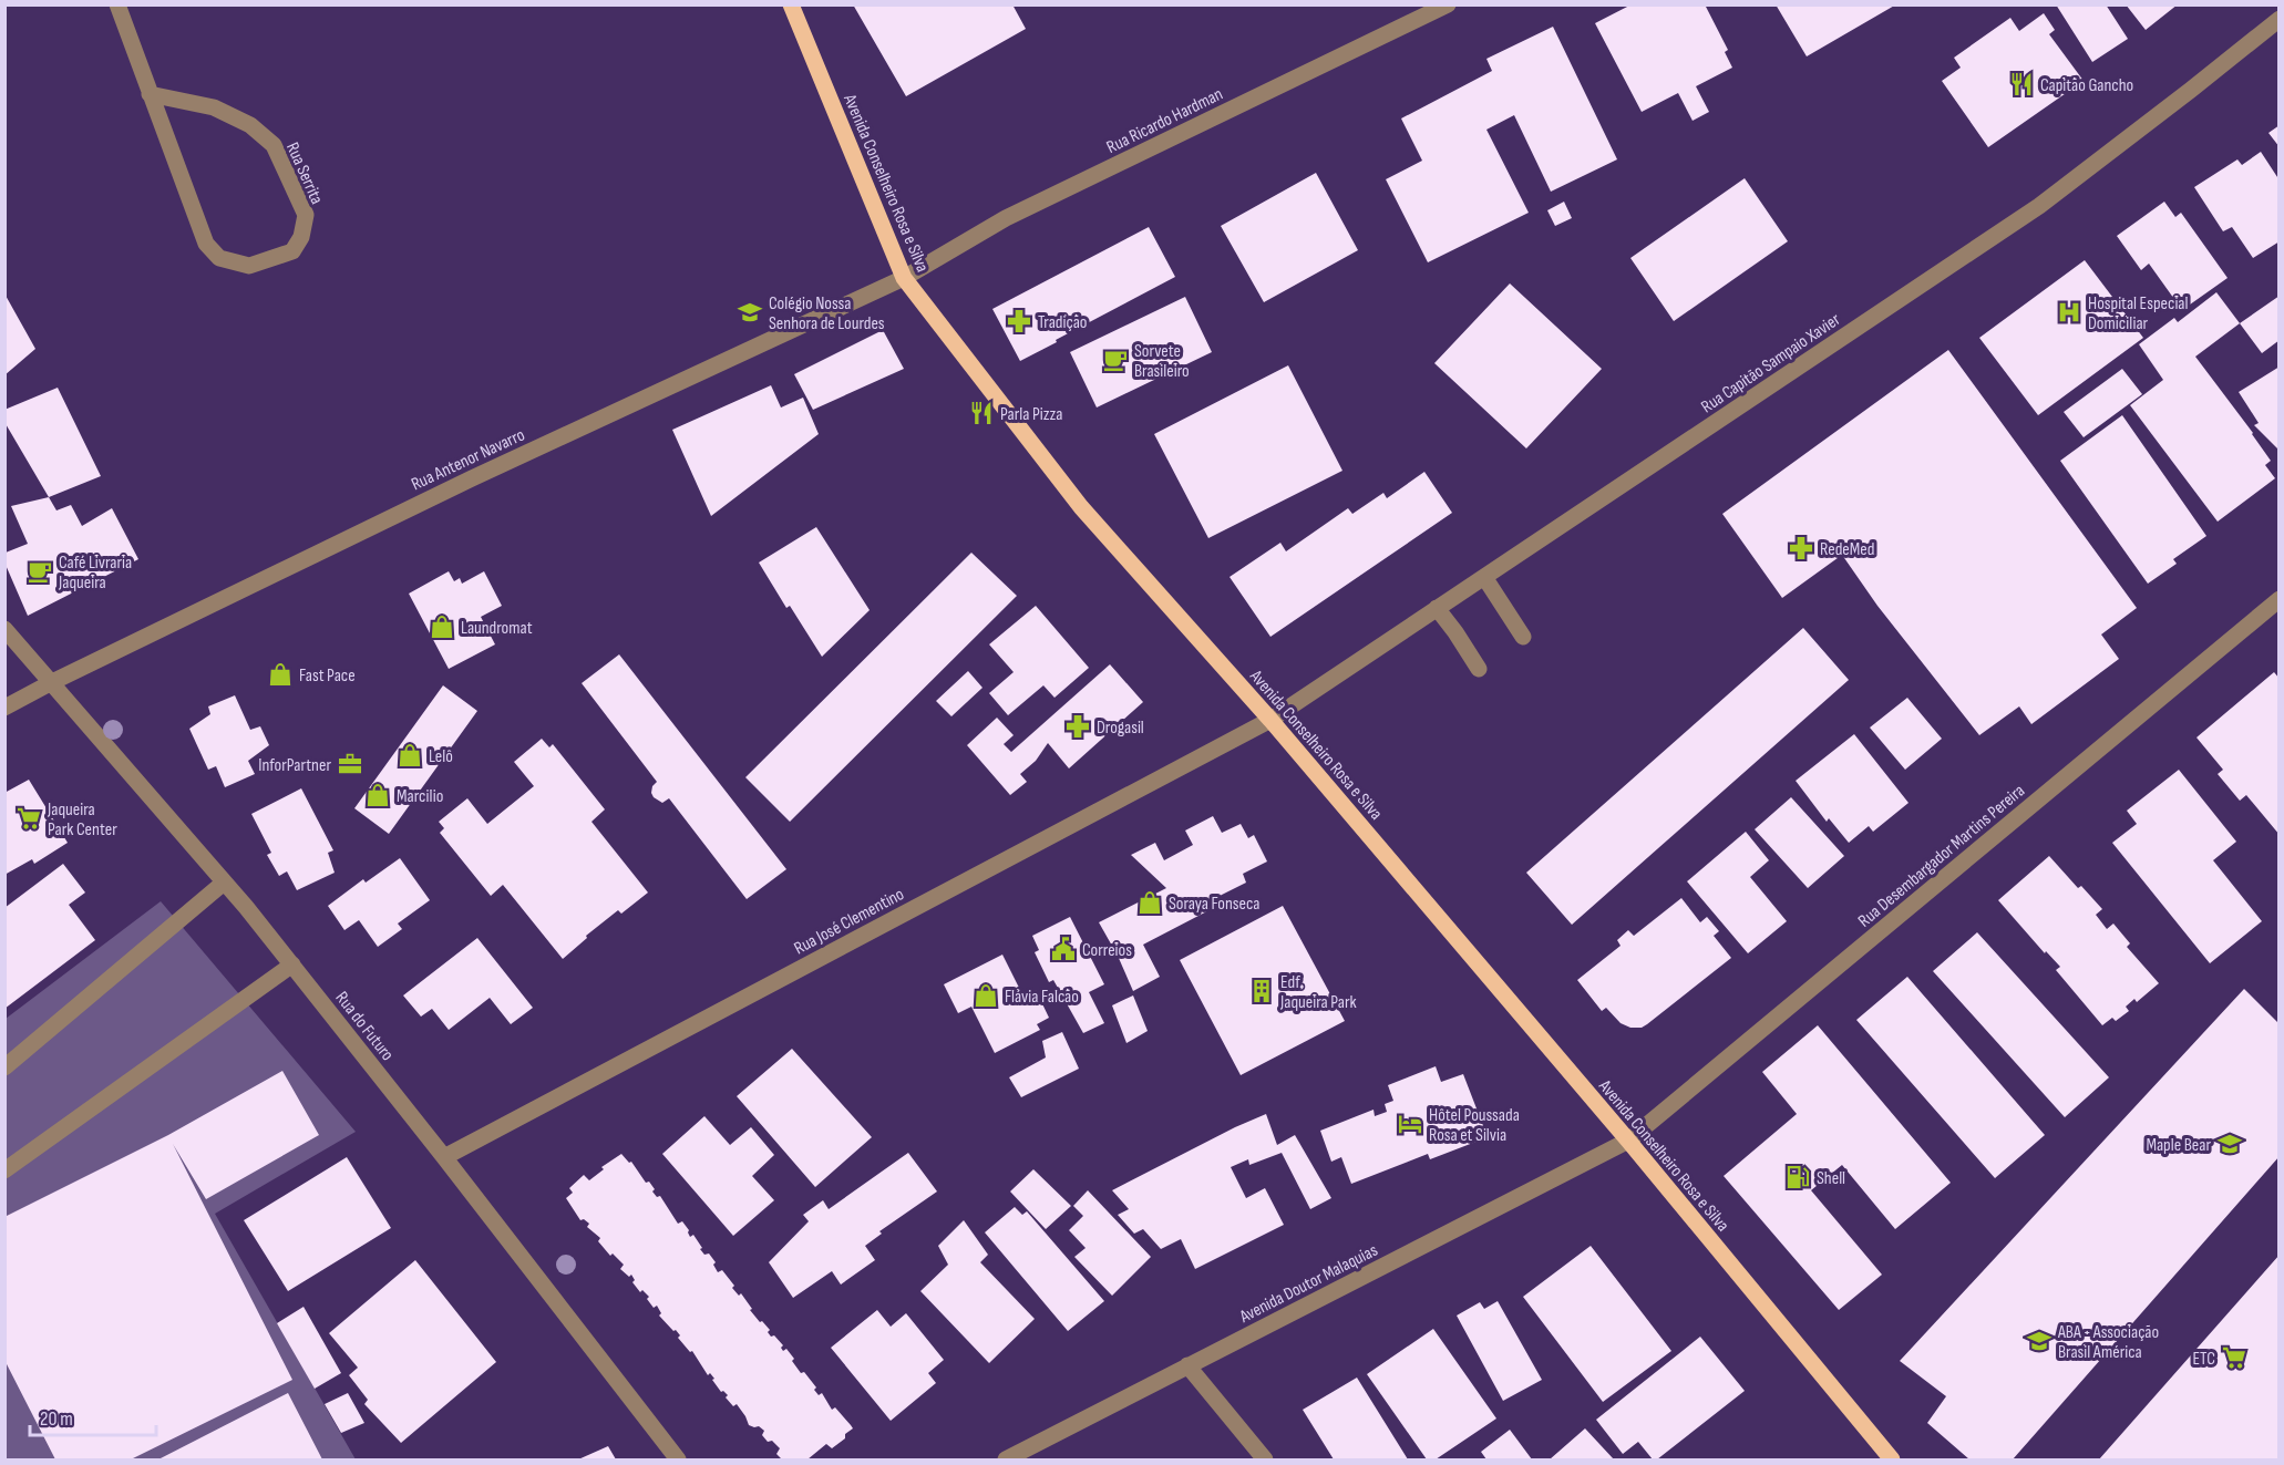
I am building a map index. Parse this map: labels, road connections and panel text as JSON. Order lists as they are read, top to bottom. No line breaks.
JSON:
{"streets":{"main road":["Avenida Conselheiro Rosa e Silva"],"street":["Rua Ricardo Hardman","Rua Serrita","Rua Capitão Sampaio Xavier","Rua Antenor Navarro","Rua Desembargador Martins Pereira","Rua José Clementino","Rua do Futuro","Avenida Doutor Malaquias"]},"crossings":[["Rua Ricardo Hardman","Avenida Conselheiro Rosa e Silva"],["Rua Ricardo Hardman","Rua Antenor Navarro"],["Avenida Conselheiro Rosa e Silva","Rua Capitão Sampaio Xavier"],["Avenida Conselheiro Rosa e Silva","Rua Antenor Navarro"],["Avenida Conselheiro Rosa e Silva","Rua Desembargador Martins Pereira"],["Avenida Conselheiro Rosa e Silva","Rua José Clementino"],["Avenida Conselheiro Rosa e Silva","Avenida Doutor Malaquias"],["Rua Capitão Sampaio Xavier","Rua José Clementino"],["Rua Antenor Navarro","Rua do Futuro"],["Rua Desembargador Martins Pereira","Avenida Doutor Malaquias"],["Rua José Clementino","Rua do Futuro"]],"places":{"restaurant":["Capitão Gancho","Parla Pizza"],"school or university":["Colégio Nossa Senhora de Lourdes","Maple Bear","ABA - Associação Brasil América"],"hospital":["Hospital Especial Domiciliar"],"pharmacy":["Tradição","RedeMed","Drogasil"],"cafe":["Sorvete Brasileiro","Café Livraria Jaqueira"],"shop":["Laundromat","Fast Pace","Lelô","Marcilio","Soraya Fonseca","Flávia Falcão"],"office":["InforPartner"],"supermarket":["Jaqueira Park Center","ETC"],"public building":["Correios"],"building":["Edf. Jaqueira Park"],"hotel":["Hôtel Poussada Rosa et Silvia"],"fuel station":["Shell"]},"scale_bar":"20 m"}
